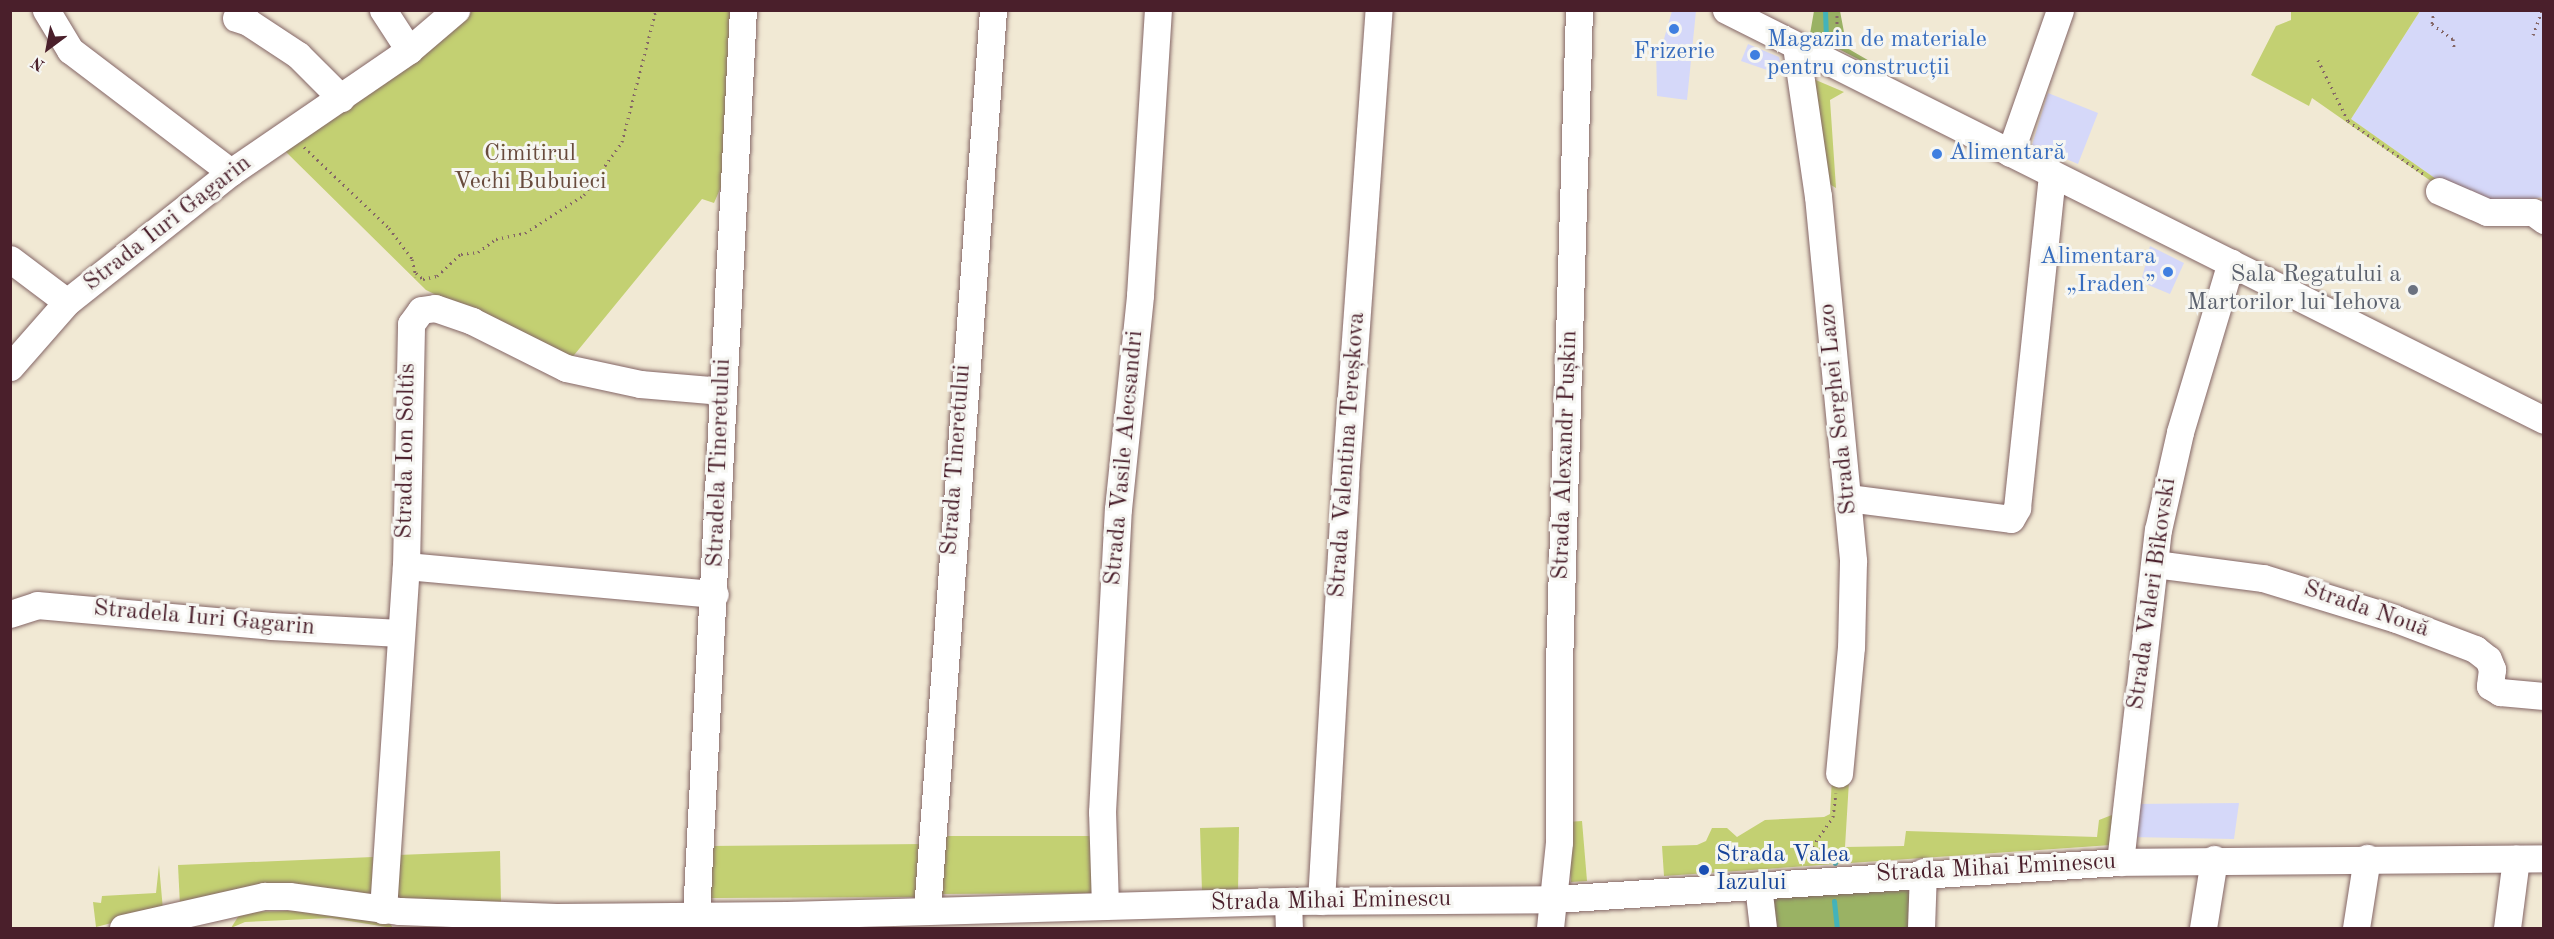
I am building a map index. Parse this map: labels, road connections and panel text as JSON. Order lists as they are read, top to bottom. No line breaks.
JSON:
{"streets":{"street":["Strada Iuri Gagarin","Strada Serghei Lazo","Strada Ion Soltîs","Strada Valentina Tereșkova","Strada Alexandr Pușkin","Strada Vasile Alecsandri","Strada Tineretului","Stradela Tineretului","Strada Valeri Bîkovski","Strada Nouă","Stradela Iuri Gagarin","Strada Mihai Eminescu"]},"crossings":[["Strada Ion Soltîs","Stradela Tineretului"],["Strada Ion Soltîs","Stradela Iuri Gagarin"],["Strada Ion Soltîs","Strada Mihai Eminescu"],["Strada Valentina Tereșkova","Strada Mihai Eminescu"],["Strada Alexandr Pușkin","Strada Mihai Eminescu"],["Strada Vasile Alecsandri","Strada Mihai Eminescu"],["Strada Tineretului","Strada Mihai Eminescu"],["Stradela Tineretului","Strada Mihai Eminescu"],["Strada Valeri Bîkovski","Strada Nouă"],["Strada Valeri Bîkovski","Strada Mihai Eminescu"]],"parks":["Cimitirul Vechi Bubuieci"],"places":["Frizerie","Magazin de materiale pentru construcții","Alimentară","Alimentara „Iraden”","Sala Regatului a Martorilor lui Iehova","Strada Valea Iazului"],"north":"bottom left"}
